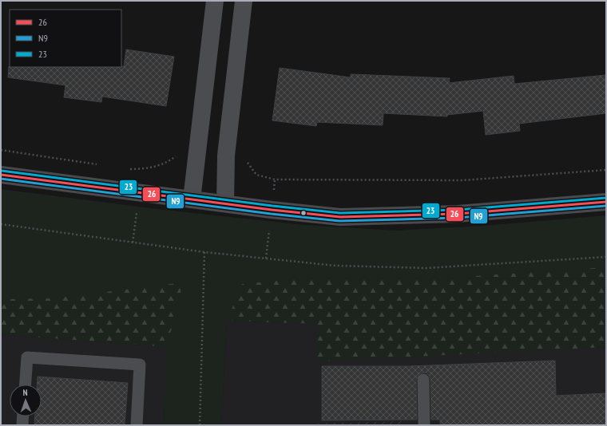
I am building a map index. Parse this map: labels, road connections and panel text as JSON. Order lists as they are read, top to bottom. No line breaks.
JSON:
{"lines":["transit line 23","transit line 26","transit line N9"],"legend":["26","N9","23"],"north":"top"}
